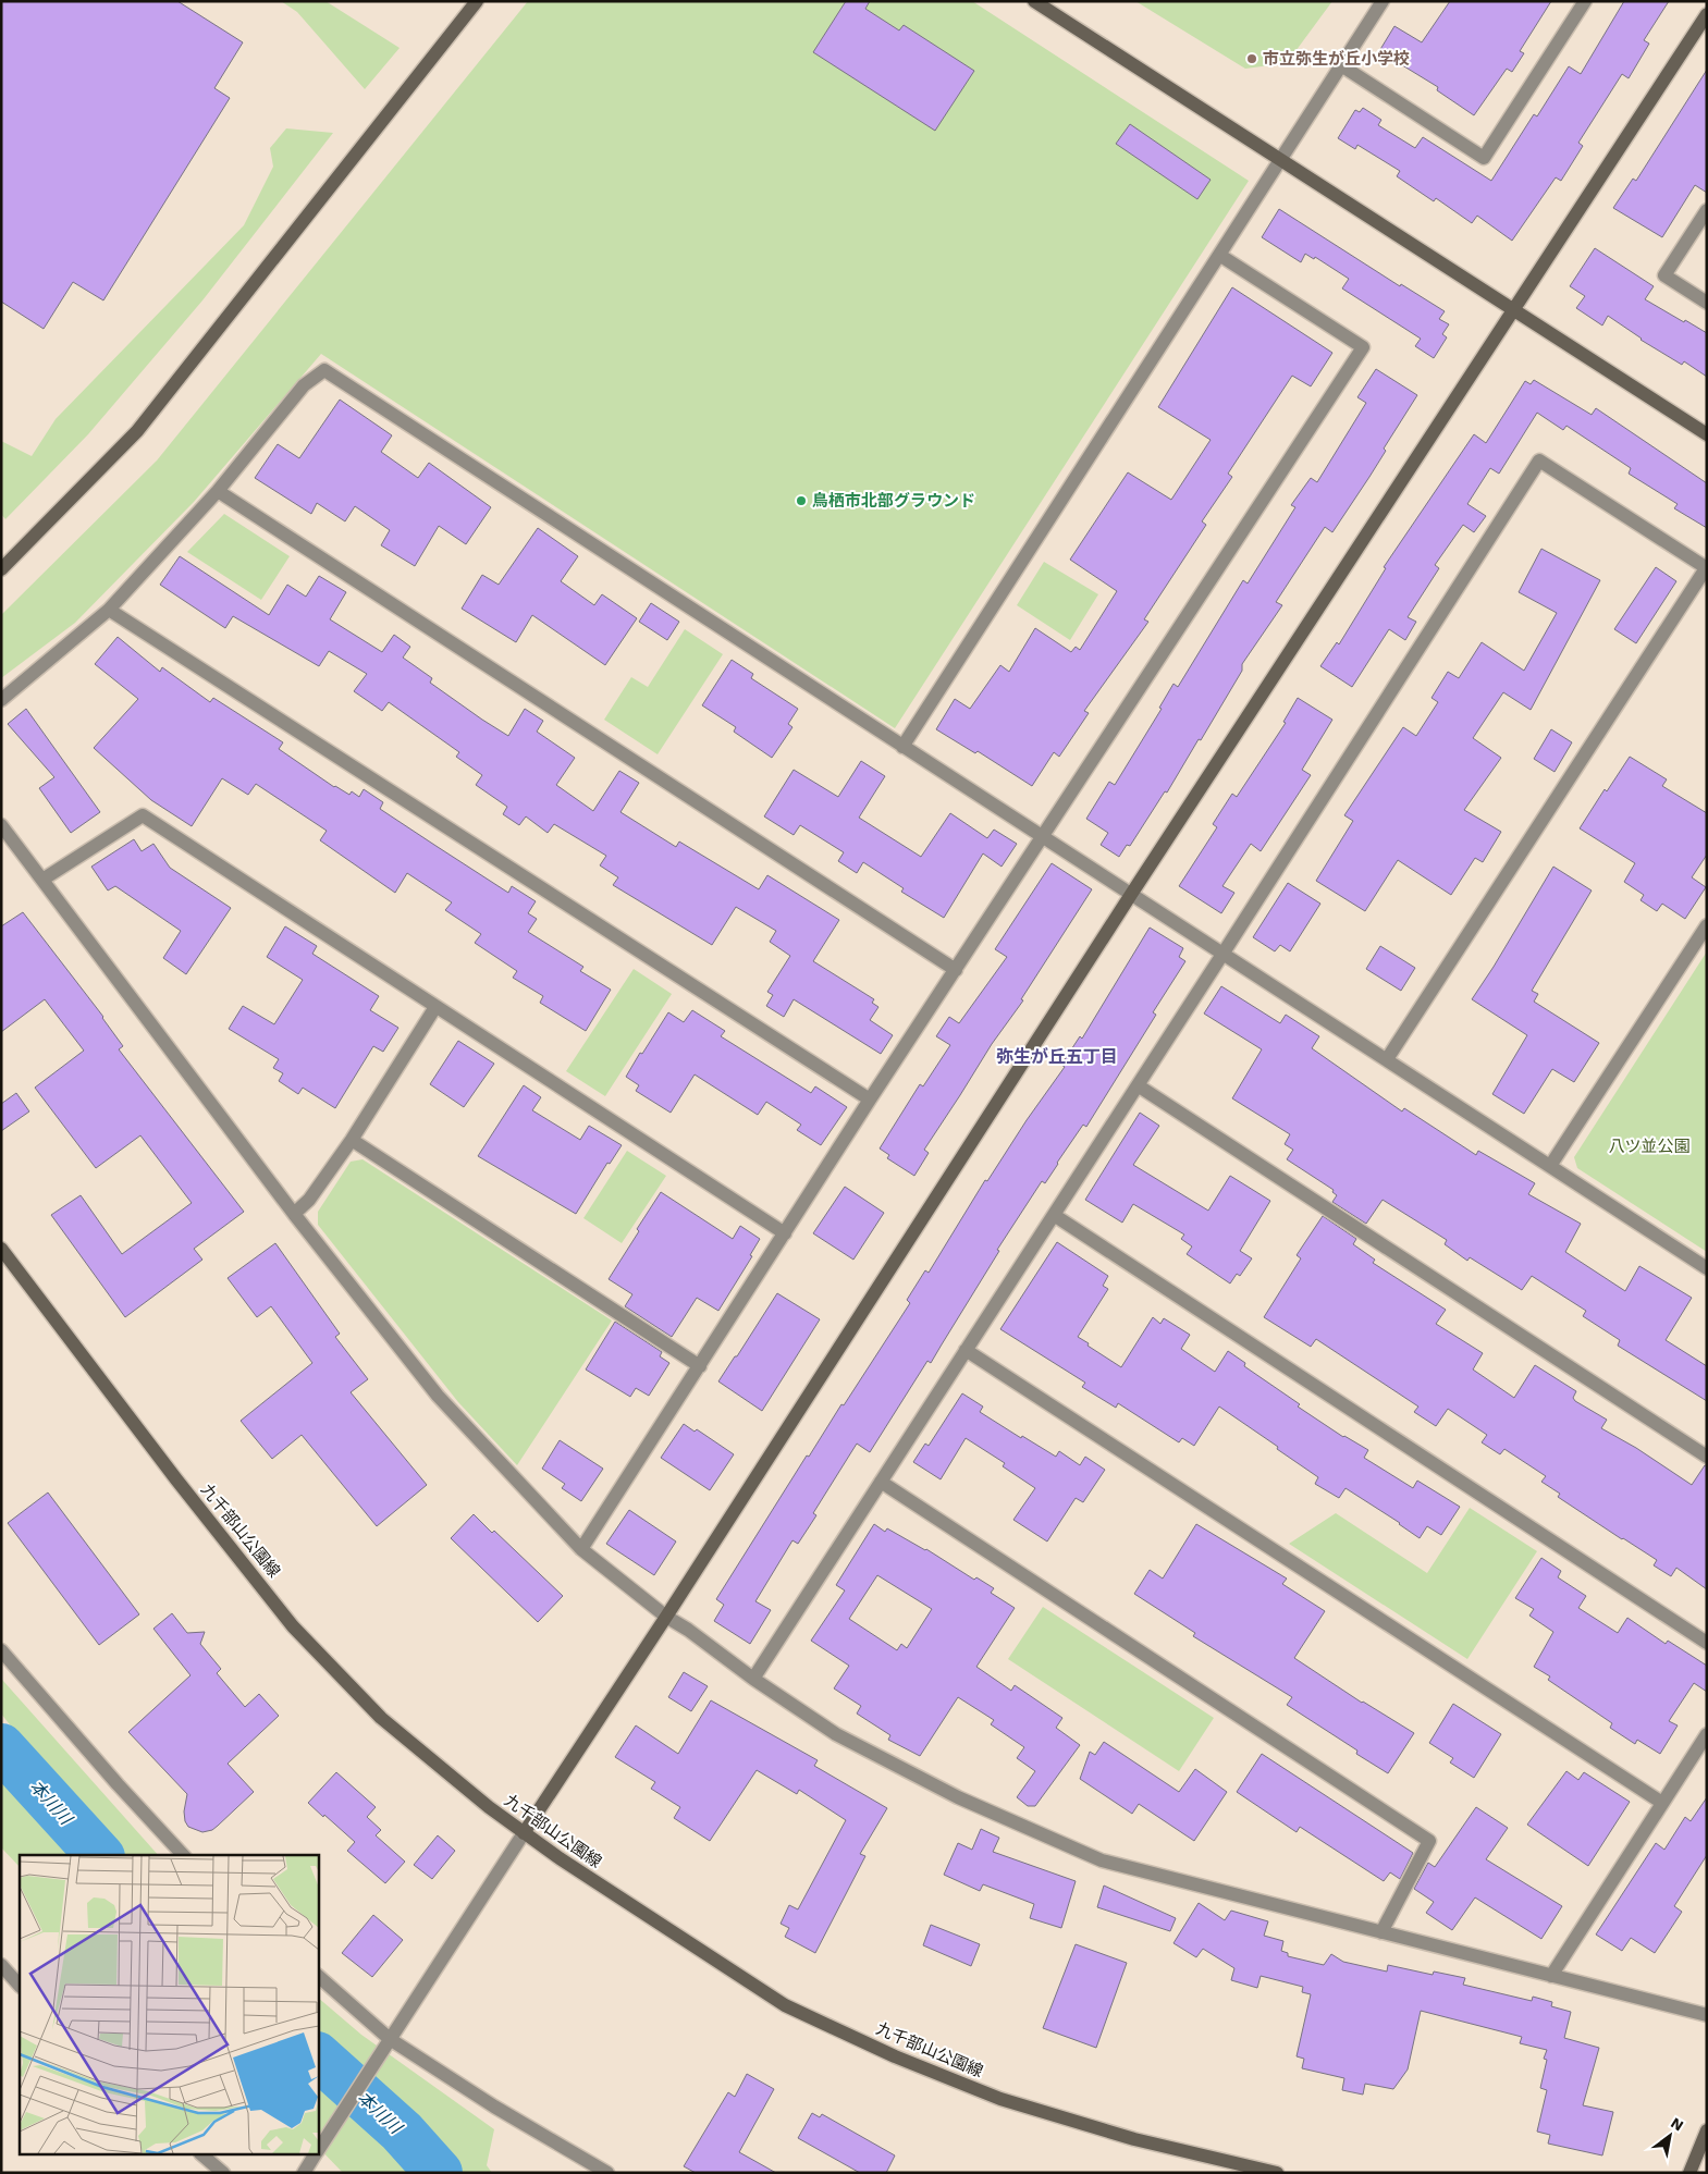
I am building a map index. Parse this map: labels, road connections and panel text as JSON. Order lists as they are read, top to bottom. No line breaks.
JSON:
{"streets":{"street":["九千部山公園線"]},"districts":["弥生が丘五丁目"],"water":["本川川"],"parks":["八ツ並公園"],"places":["市立弥生が丘小学校","鳥栖市北部グラウンド"],"north":"top right"}
